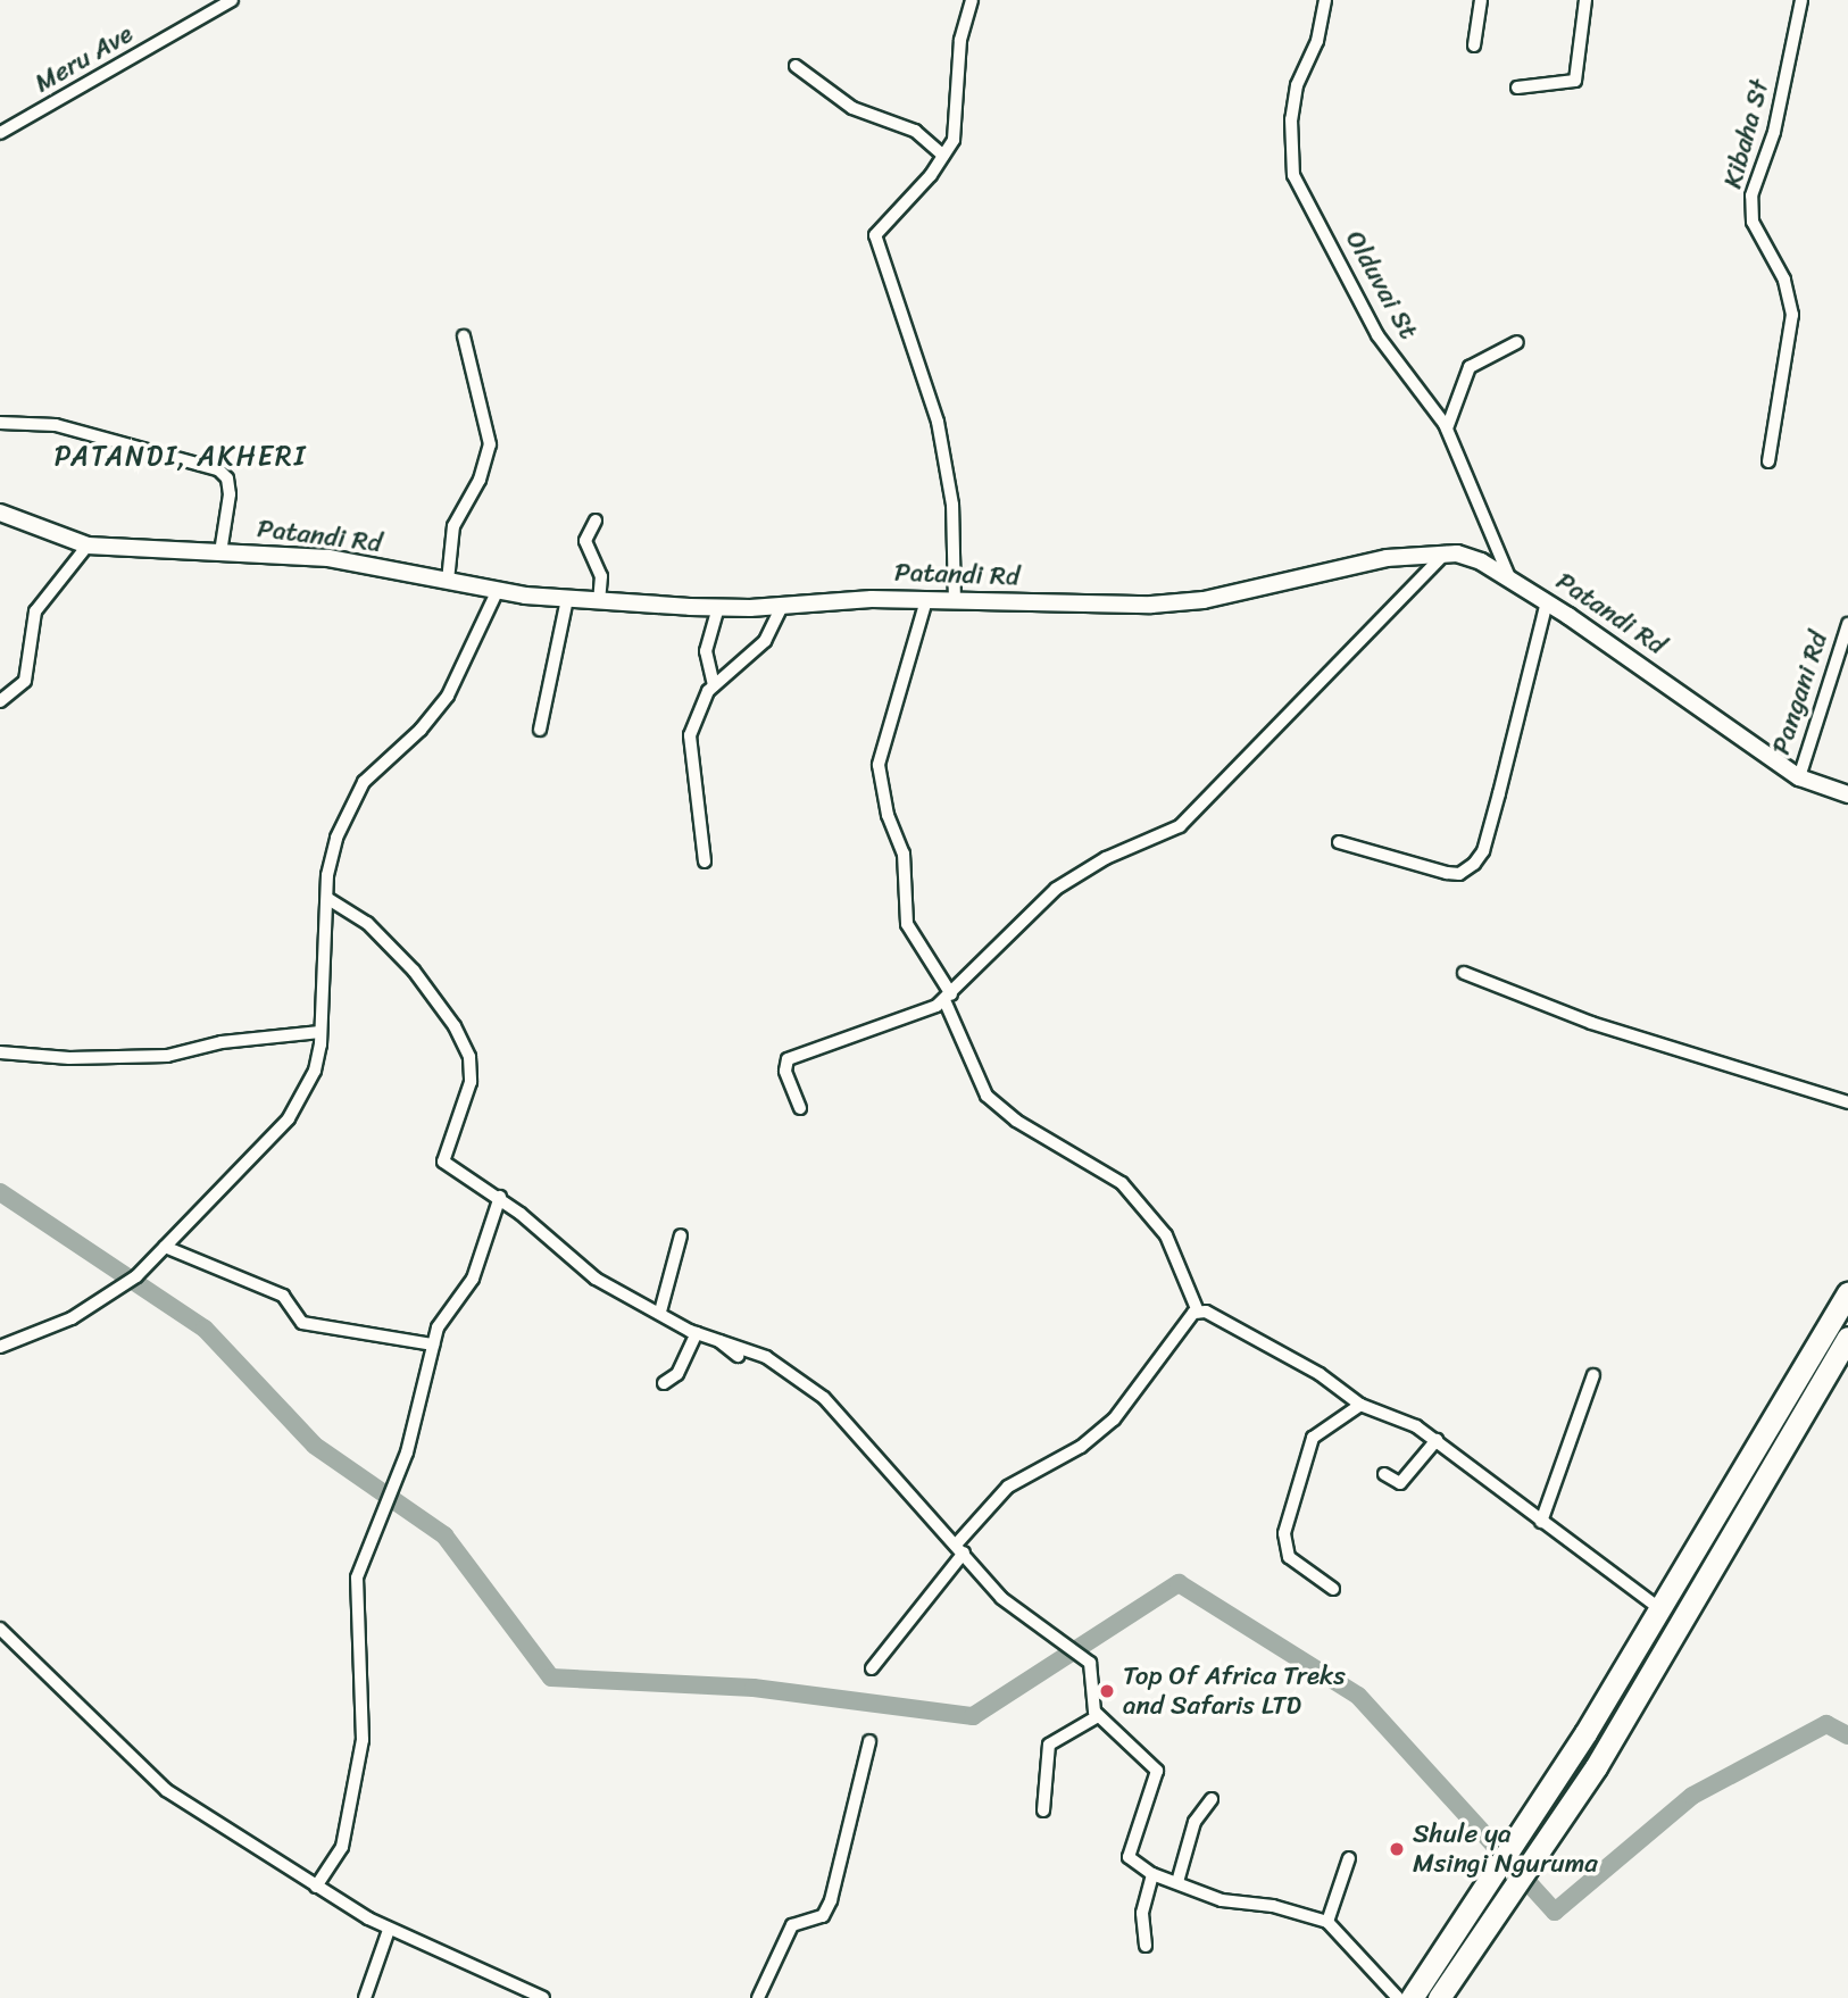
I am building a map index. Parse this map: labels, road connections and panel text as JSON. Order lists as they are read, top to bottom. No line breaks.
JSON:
{"streets":{"street":["Meru Ave","Kibaha St","Olduvai St","Patandi Rd","Pangani Rd"]},"crossings":[["Olduvai St","Patandi Rd"],["Patandi Rd","Pangani Rd"]],"districts":["PATANDI, AKHERI"],"places":["Top Of Africa Treks and Safaris LTD","Shule ya Msingi Nguruma"]}
